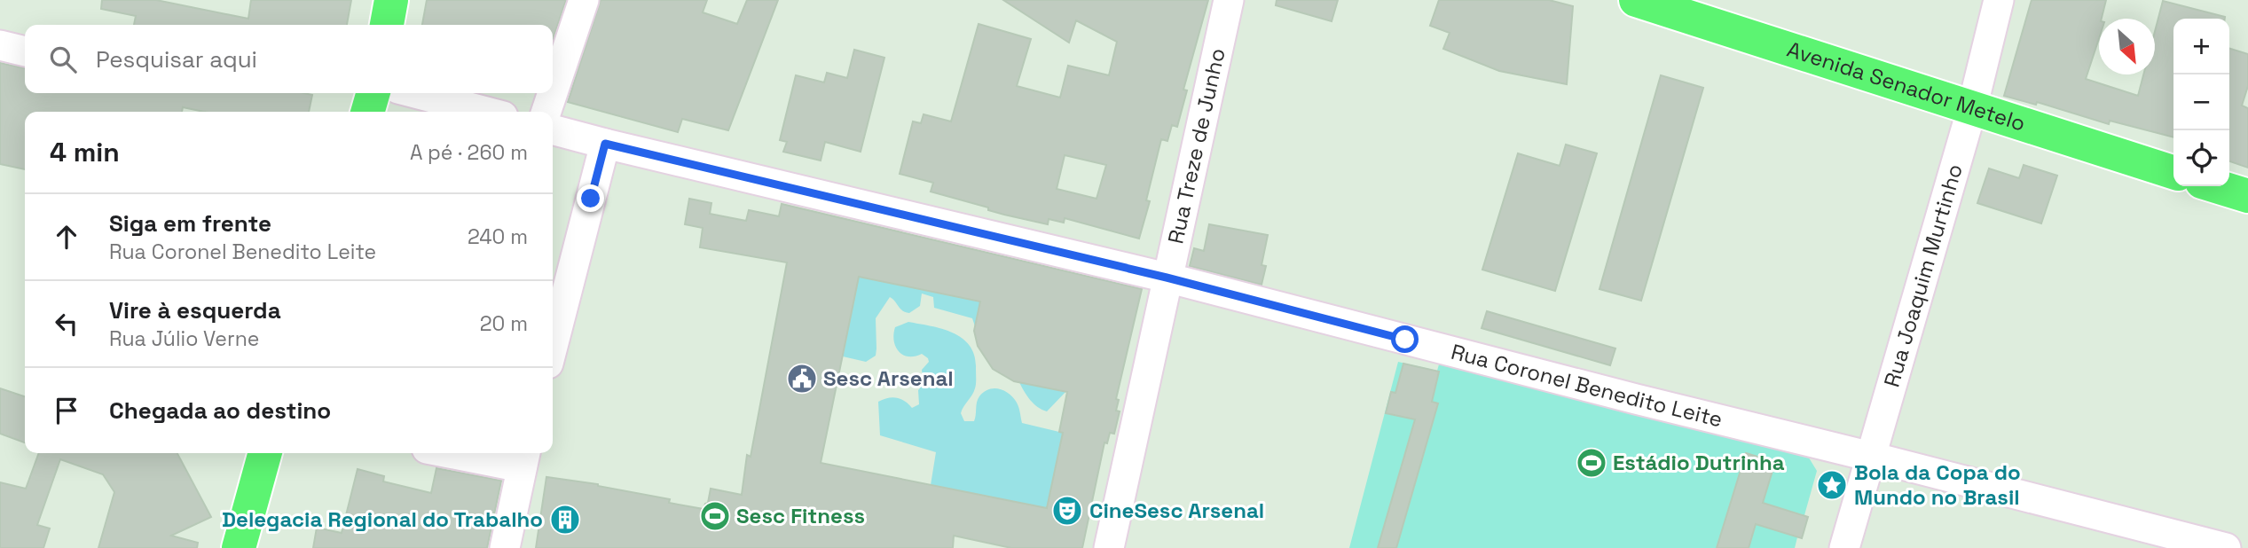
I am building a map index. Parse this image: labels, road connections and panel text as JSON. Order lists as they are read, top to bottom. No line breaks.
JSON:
{"streets":{"main road":["Avenida Senador Metelo"],"street":["Rua Treze de Junho","Rua Joaquim Murtinho","Rua Coronel Benedito Leite"]},"crossings":[["Avenida Senador Metelo","Rua Joaquim Murtinho"],["Rua Treze de Junho","Rua Coronel Benedito Leite"],["Rua Joaquim Murtinho","Rua Coronel Benedito Leite"]],"places":{"public building":["Sesc Arsenal"],"sports":["Estádio Dutrinha","Sesc Fitness"],"place":["Bola da Copa do Mundo no Brasil"],"theatre":["CineSesc Arsenal"],"building":["Delegacia Regional do Trabalho"]},"north":"bottom right","page":{"map_buttons":["+","−"],"search":"Pesquisar aqui","heading":["4 min","A pé · 260 m"],"list":[["Siga em frente","Rua Coronel Benedito Leite","240 m"],["Vire à esquerda","Rua Júlio Verne","20 m"],"Chegada ao destino"]}}
